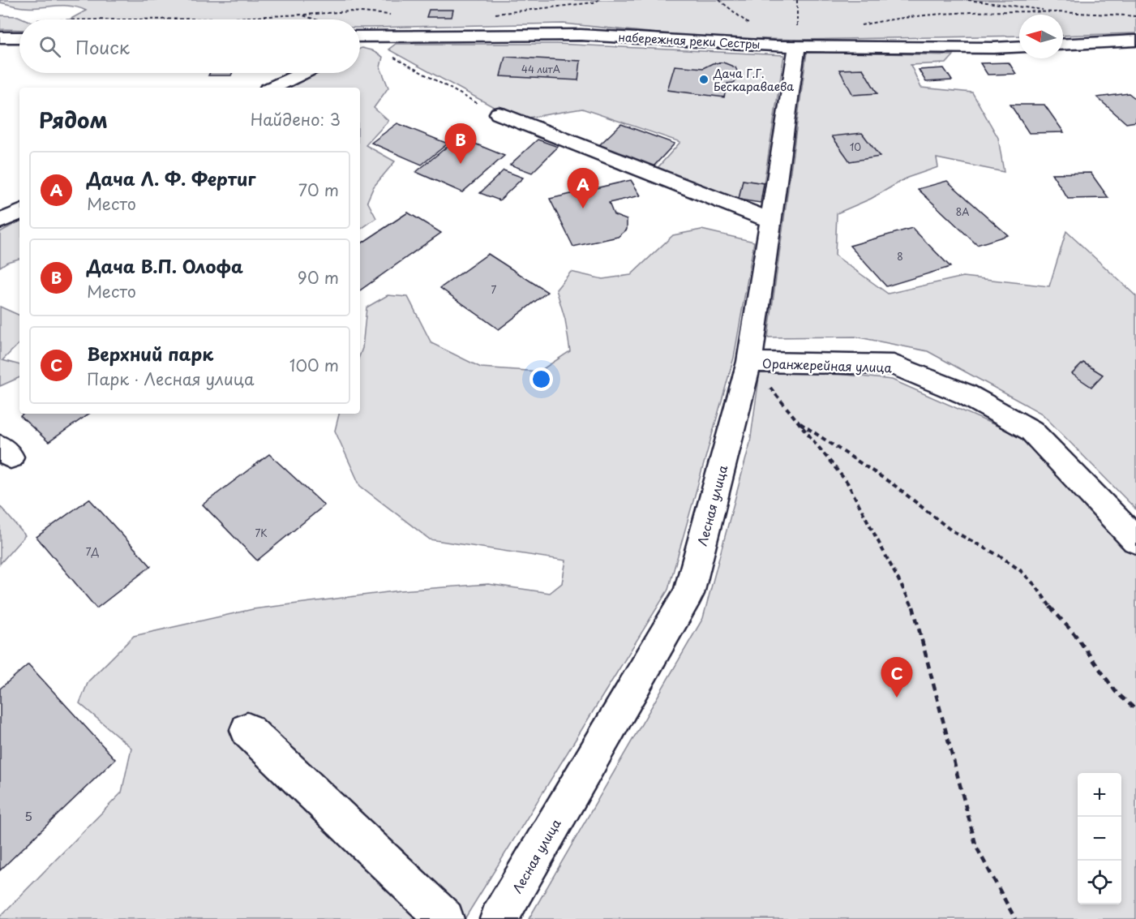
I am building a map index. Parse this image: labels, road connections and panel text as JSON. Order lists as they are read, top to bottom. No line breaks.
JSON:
{"streets":{"street":["набережная реки Сестры","Оранжерейная улица","Лесная улица"]},"crossings":[["набережная реки Сестры","Лесная улица"],["Оранжерейная улица","Лесная улица"]],"places":["Дача Г.Г. Бескараваева"],"house_numbers":["44 литА","10","8А","8","7","7К","7Д","5"],"north":"left","page":{"search":"Поиск","heading":["Рядом","Найдено: 3"],"pins":["B","A","C"],"list":[{"mark":"A","name":"Дача Л. Ф. Фертиг","note":"Место","value":"70 m"},{"mark":"B","name":"Дача В.П. Олофа","note":"Место","value":"90 m"},{"mark":"C","name":"Верхний парк","note":"Парк · Лесная улица","value":"100 m"}],"map_buttons":["+","−"]}}
